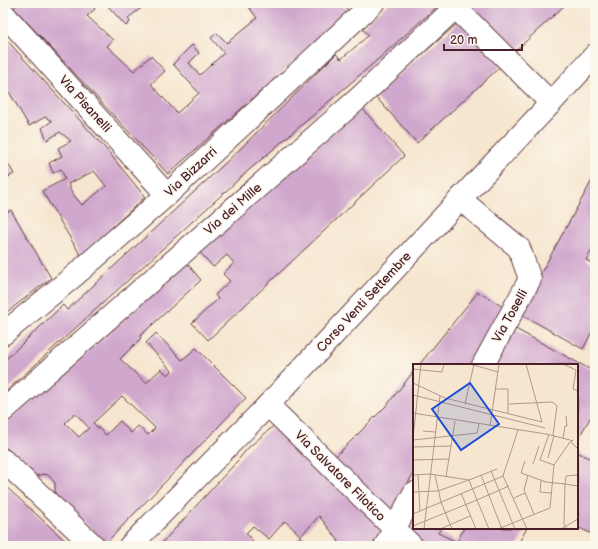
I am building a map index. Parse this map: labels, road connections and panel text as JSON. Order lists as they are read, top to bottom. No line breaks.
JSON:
{"streets":{"street":["Via Pisanelli","Via Bizzarri","Via dei Mille","Corso Venti Settembre","Via Toselli","Via Salvatore Filotico"]},"crossings":[["Via Pisanelli","Via Bizzarri"],["Corso Venti Settembre","Via Toselli"],["Corso Venti Settembre","Via Salvatore Filotico"]],"scale_bar":"20 m"}
